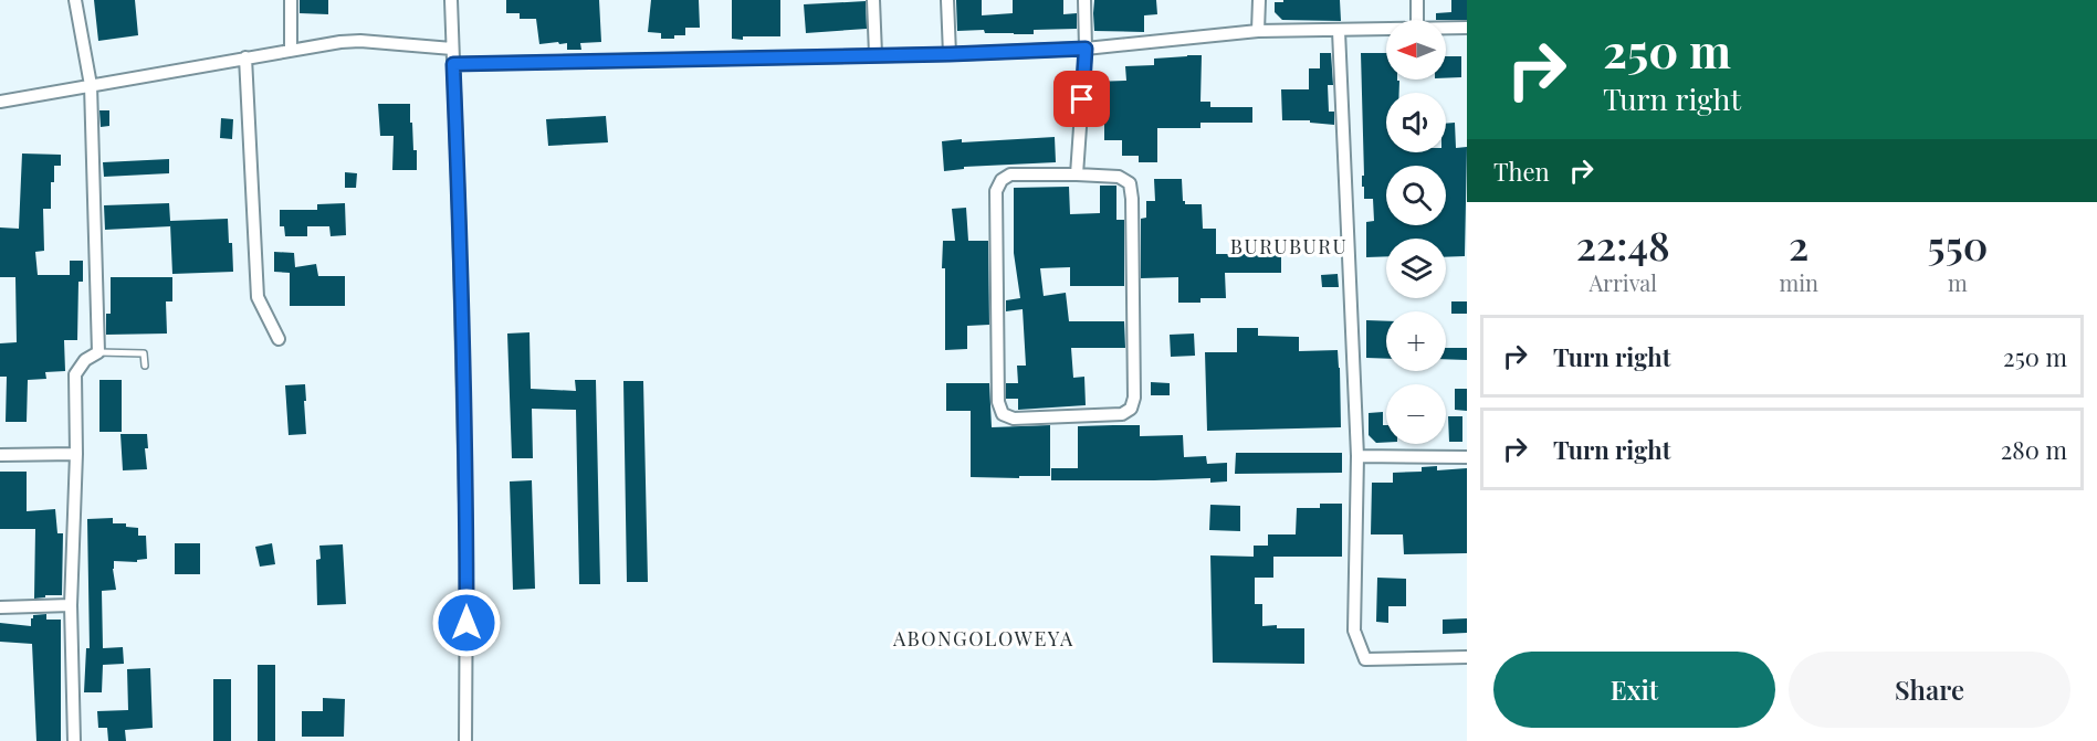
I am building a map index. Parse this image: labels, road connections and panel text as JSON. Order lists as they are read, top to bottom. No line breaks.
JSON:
{"districts":["BURUBURU","ABONGOLOWEYA"],"north":"left","page":{"turn":["250 m","Turn right"],"map_buttons":["+","−"],"then":"Then","eta":["22:48","Arrival","2","min","550","m"],"list":[{"name":"Turn right","value":"250 m"},{"name":"Turn right","value":"280 m"}],"buttons":["Exit","Share"]}}
